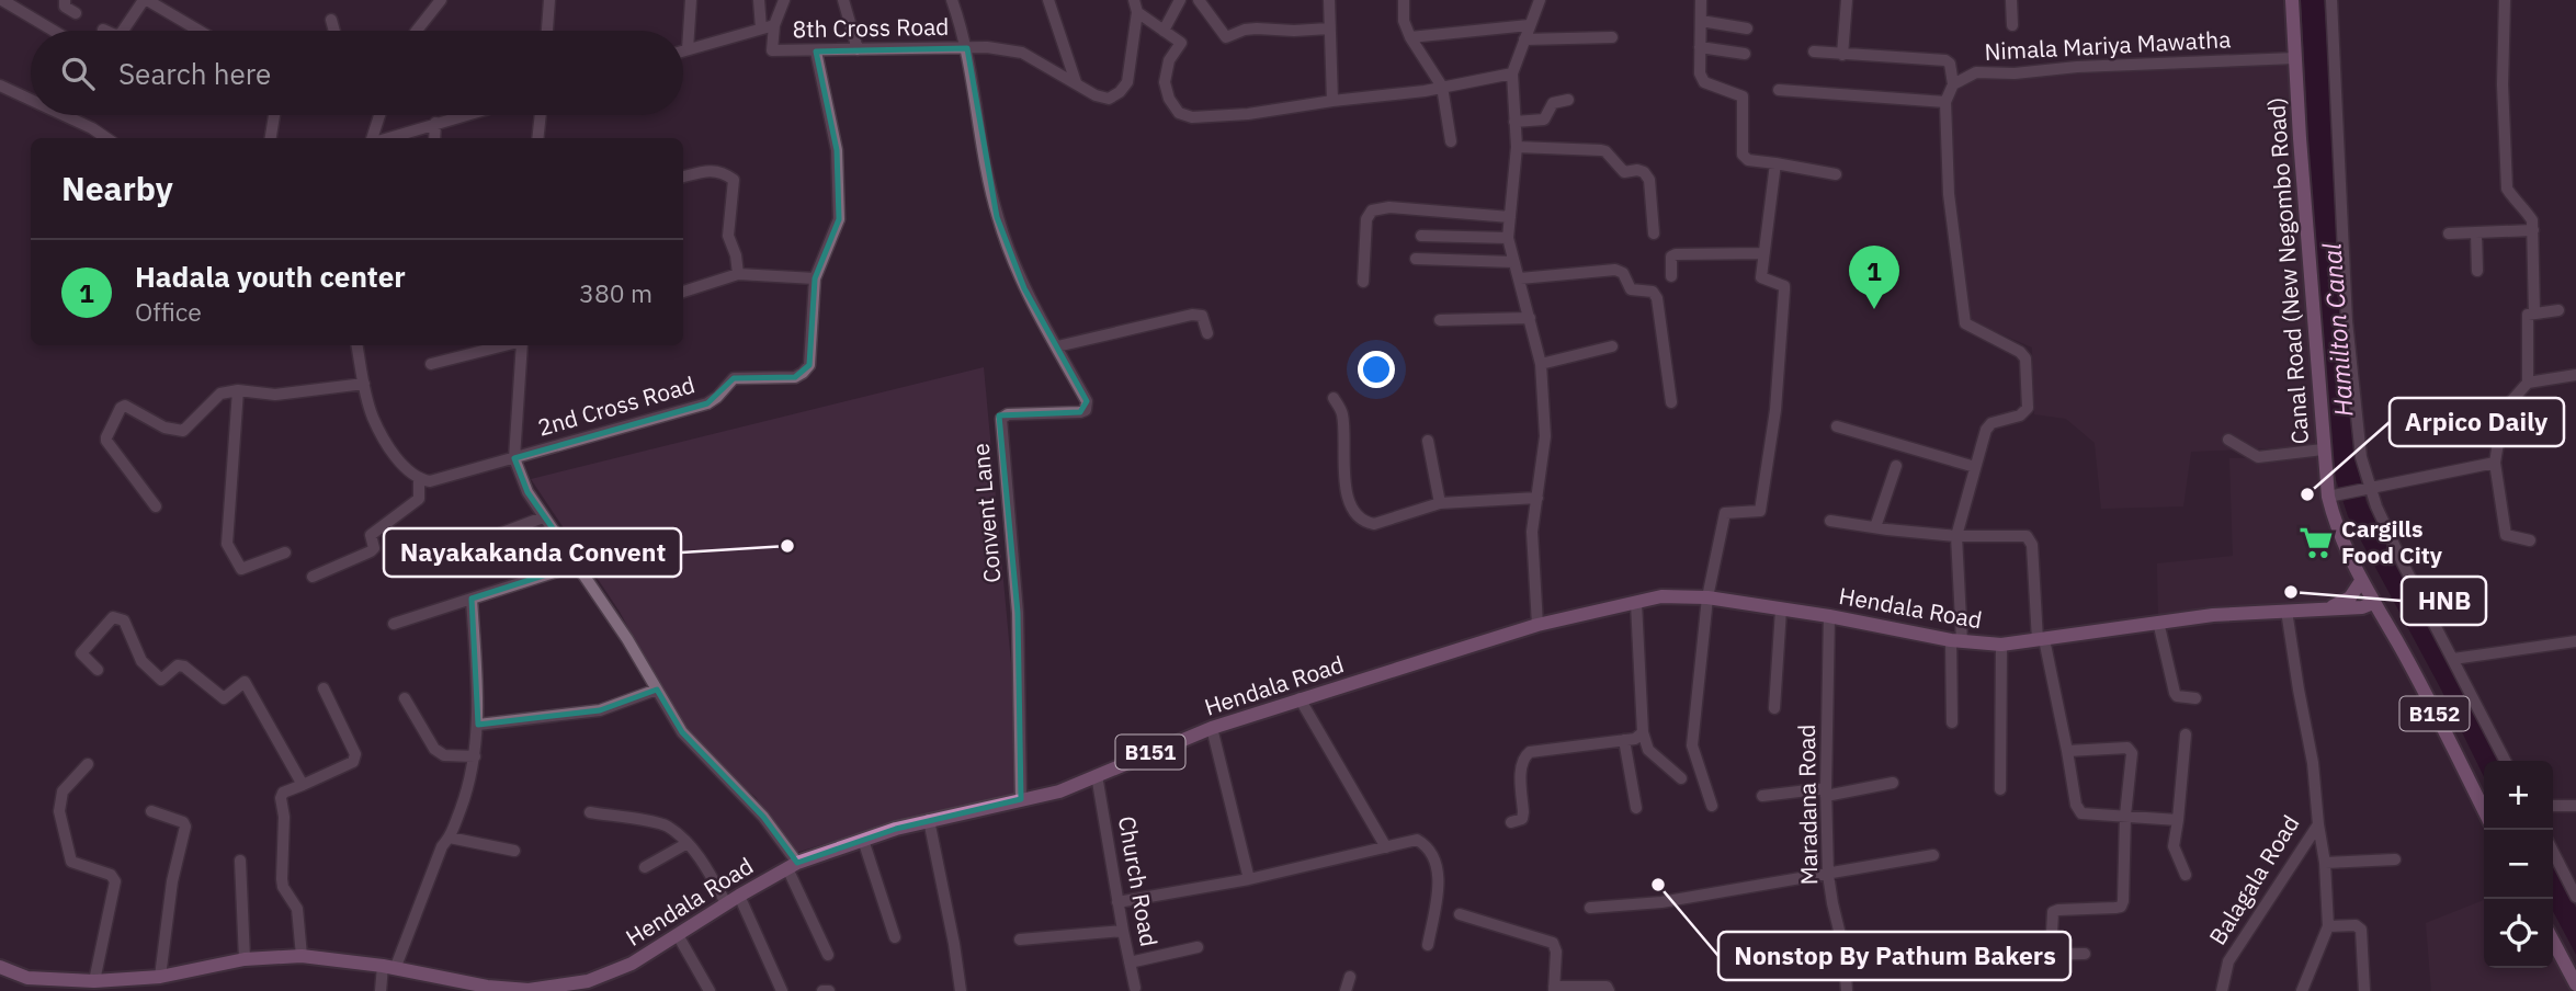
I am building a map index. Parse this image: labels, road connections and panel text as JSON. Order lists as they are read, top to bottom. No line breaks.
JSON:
{"streets":{"main road":["Canal Road (New Negombo Road)","Hendala Road","B152","B151"],"street":["8th Cross Road","Nimala Mariya Mawatha","2nd Cross Road","Convent Lane","Maradana Road","Balagala Road","Church Road"]},"crossings":[["8th Cross Road","Convent Lane"],["Nimala Mariya Mawatha","Canal Road (New Negombo Road)"],["Canal Road (New Negombo Road)","Hendala Road"],["Convent Lane","Hendala Road"],["Hendala Road","Maradana Road"],["Hendala Road","Balagala Road"],["Hendala Road","Church Road"]],"water":["Hamilton Canal"],"places":{"other":["Arpico Daily","Nayakakanda Convent","HNB","Nonstop By Pathum Bakers"],"supermarket":["Cargills Food City"]},"page":{"search":"Search here","heading":"Nearby","list":[{"mark":"1","name":"Hadala youth center","note":"Office","value":"380 m"}],"pins":"1","map_buttons":["+","−"]}}
